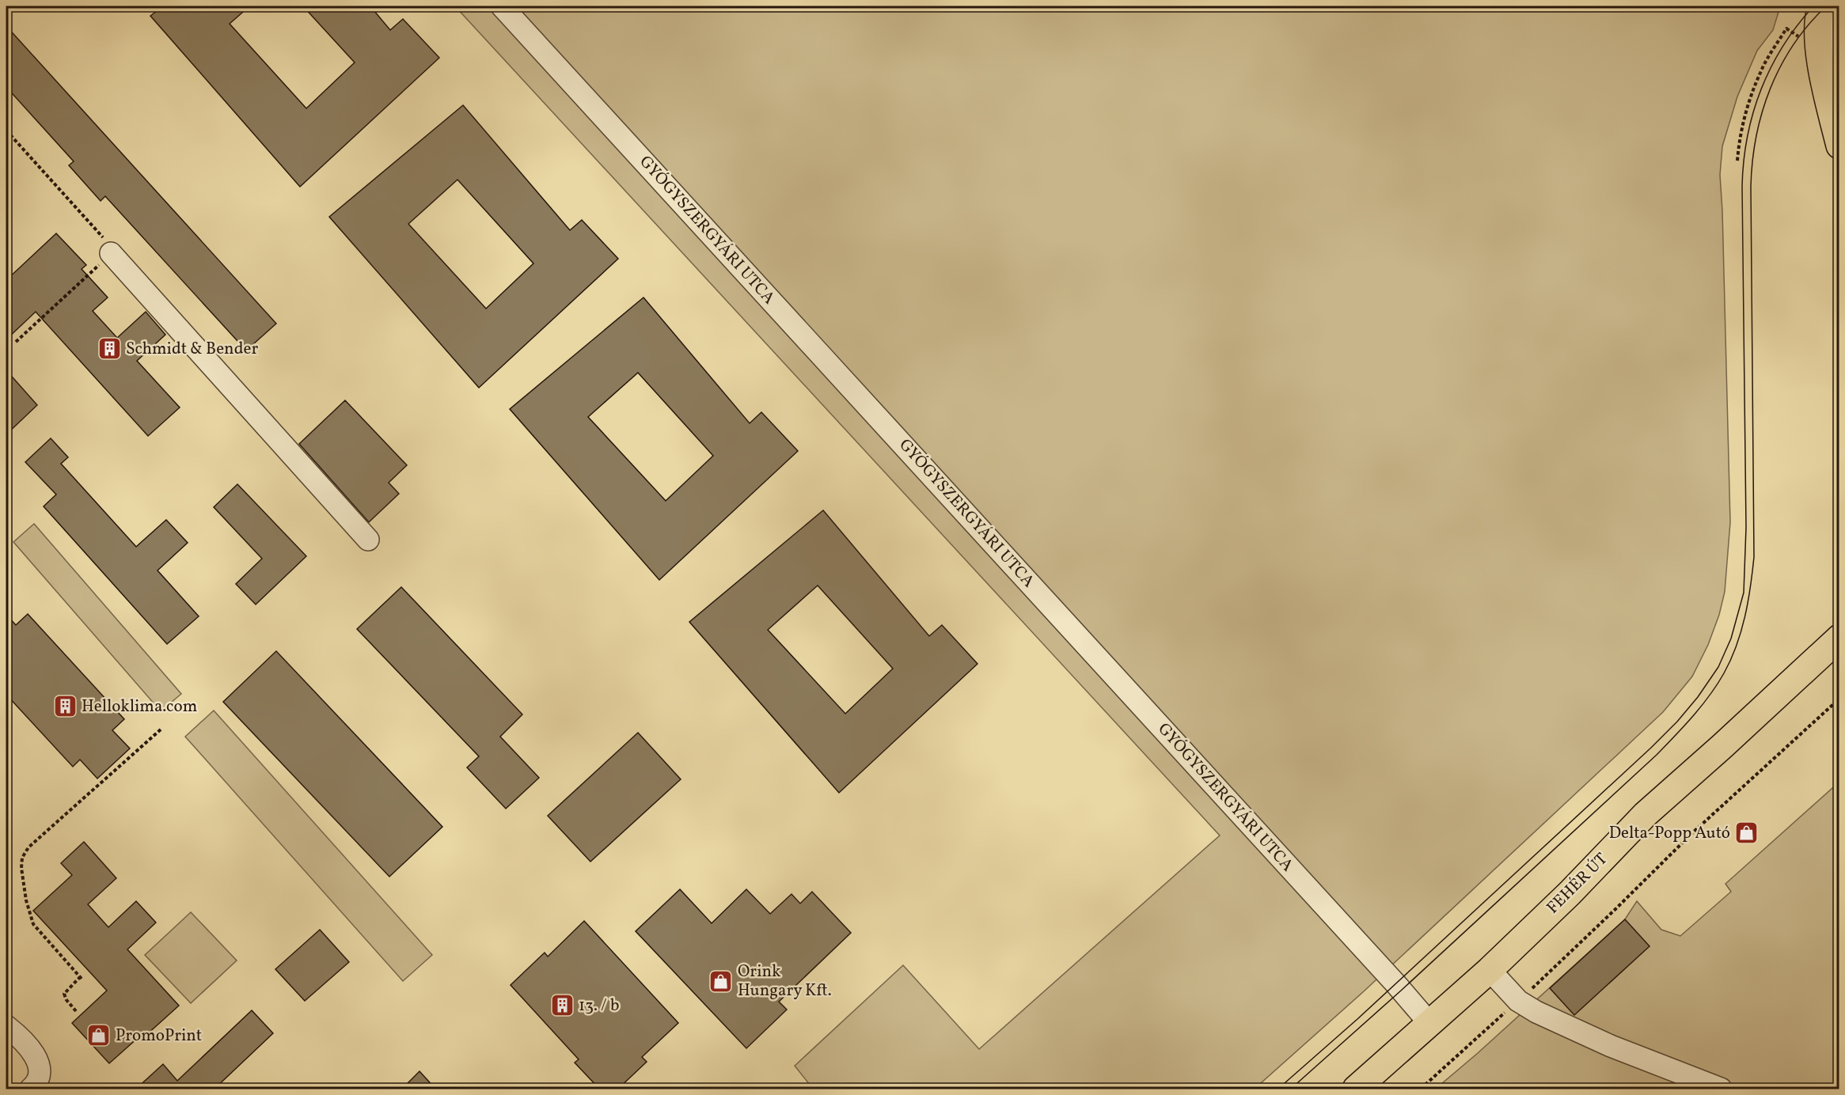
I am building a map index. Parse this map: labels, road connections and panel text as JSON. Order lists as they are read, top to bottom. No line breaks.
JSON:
{"streets":{"main road":["FEHÉR ÚT"],"street":["GYÓGYSZERGYÁRI UTCA"]},"crossings":[["GYÓGYSZERGYÁRI UTCA","FEHÉR ÚT"]],"places":{"building":["Schmidt & Bender","Helloklima.com","13. / b"],"shop":["Delta-Popp Autó","Orink Hungary Kft.","PromoPrint"]}}
